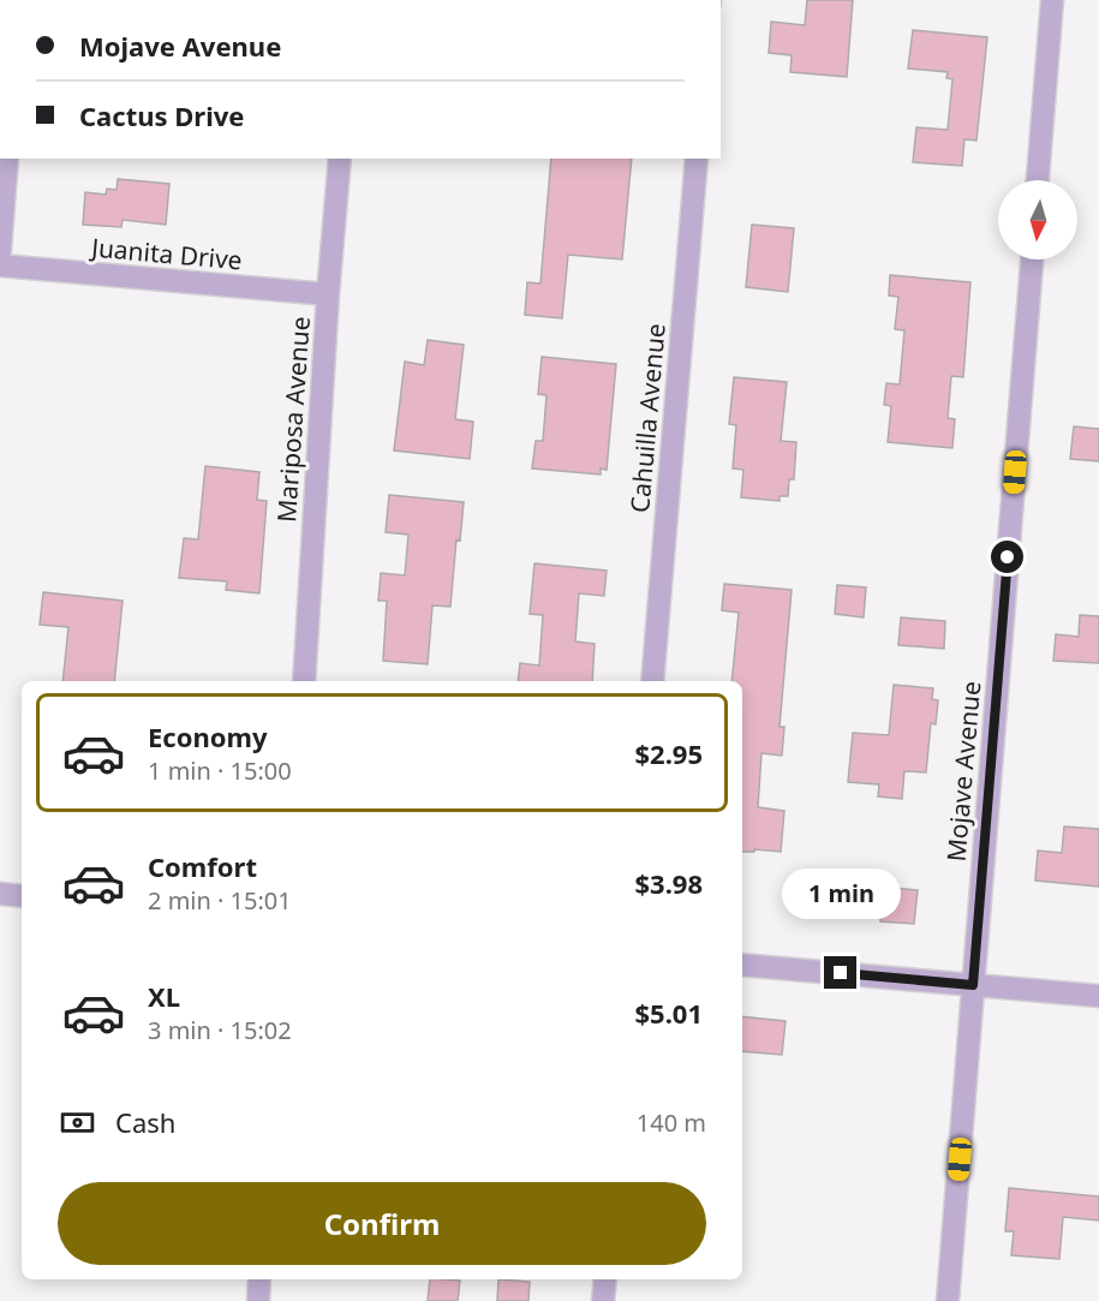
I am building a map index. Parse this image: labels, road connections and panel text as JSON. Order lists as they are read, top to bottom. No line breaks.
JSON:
{"streets":{"street":["Juanita Drive","Cahuilla Avenue","Mariposa Avenue","Mojave Avenue"]},"crossings":[["Juanita Drive","Mariposa Avenue"]],"north":"bottom","page":{"banner":["Mojave Avenue","Cactus Drive"],"list":[{"name":"Economy","note":"1 min · 15:00","value":"$2.95"},{"name":"Comfort","note":"2 min · 15:01","value":"$3.98"},{"name":"XL","note":"3 min · 15:02","value":"$5.01"}],"bubble":"1 min","pay":["Cash","140 m"],"buttons":"Confirm"}}
